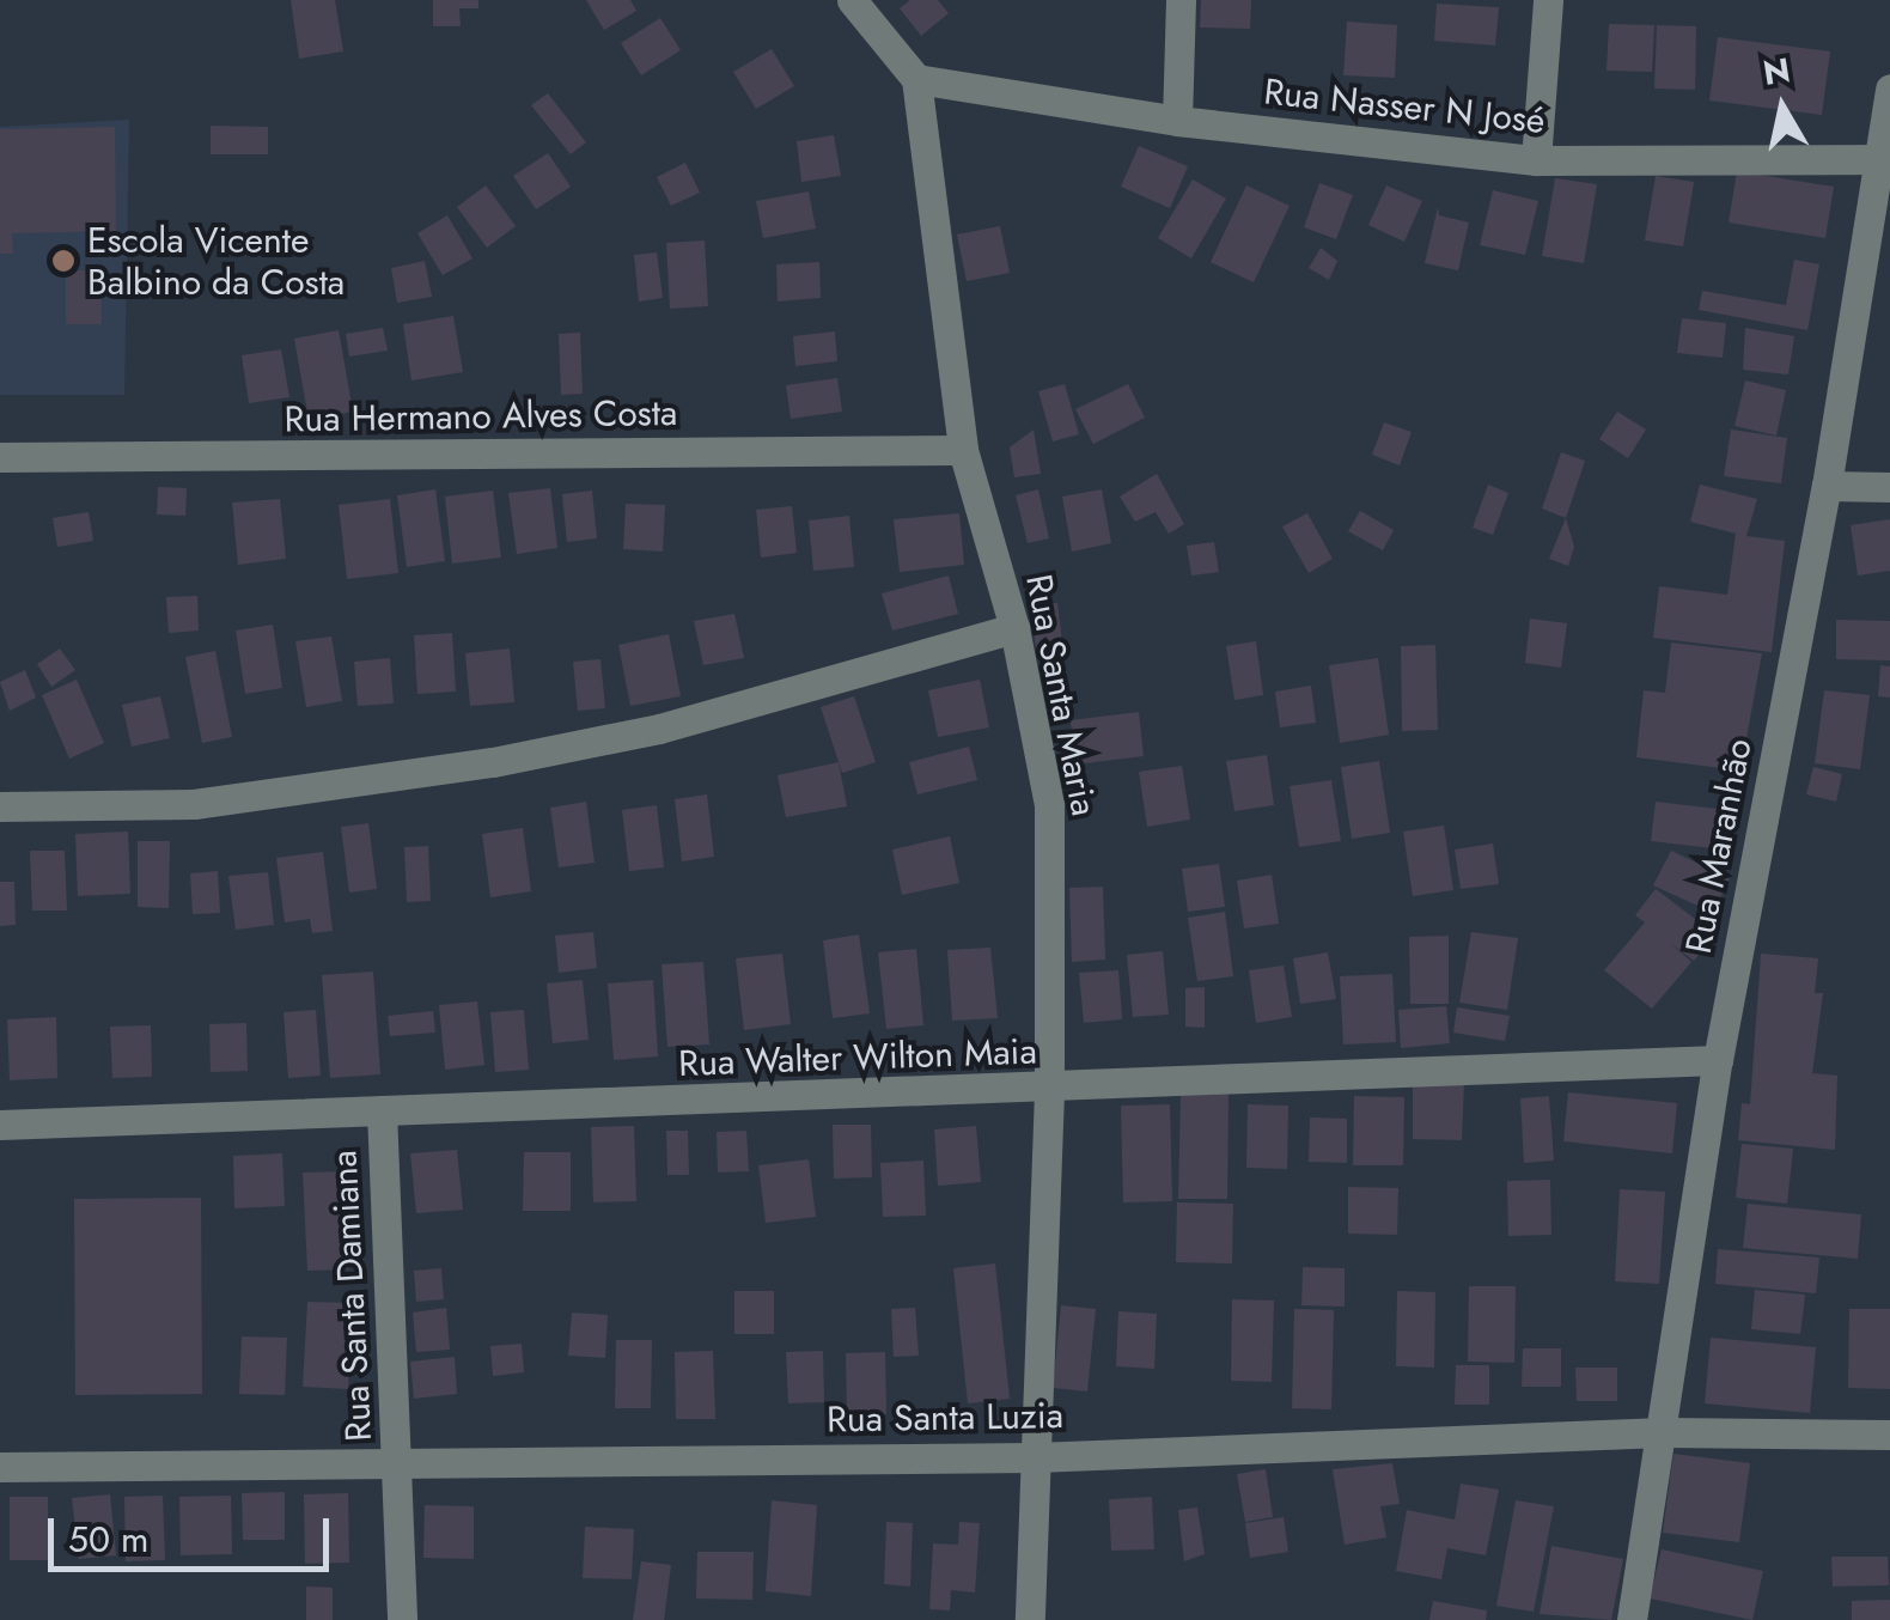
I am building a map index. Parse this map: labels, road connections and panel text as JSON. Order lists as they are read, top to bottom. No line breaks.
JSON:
{"streets":{"street":["Rua Nasser N José","Rua Hermano Alves Costa","Rua Santa Maria","Rua Maranhão","Rua Walter Wilton Maia","Rua Santa Damiana","Rua Santa Luzia"]},"crossings":[["Rua Nasser N José","Rua Santa Maria"],["Rua Nasser N José","Rua Maranhão"],["Rua Hermano Alves Costa","Rua Santa Maria"],["Rua Santa Maria","Rua Walter Wilton Maia"],["Rua Santa Maria","Rua Santa Luzia"],["Rua Maranhão","Rua Walter Wilton Maia"],["Rua Maranhão","Rua Santa Luzia"],["Rua Walter Wilton Maia","Rua Santa Damiana"],["Rua Santa Damiana","Rua Santa Luzia"]],"places":["Escola Vicente Balbino da Costa"],"scale_bar":"50 m","north":"top"}
